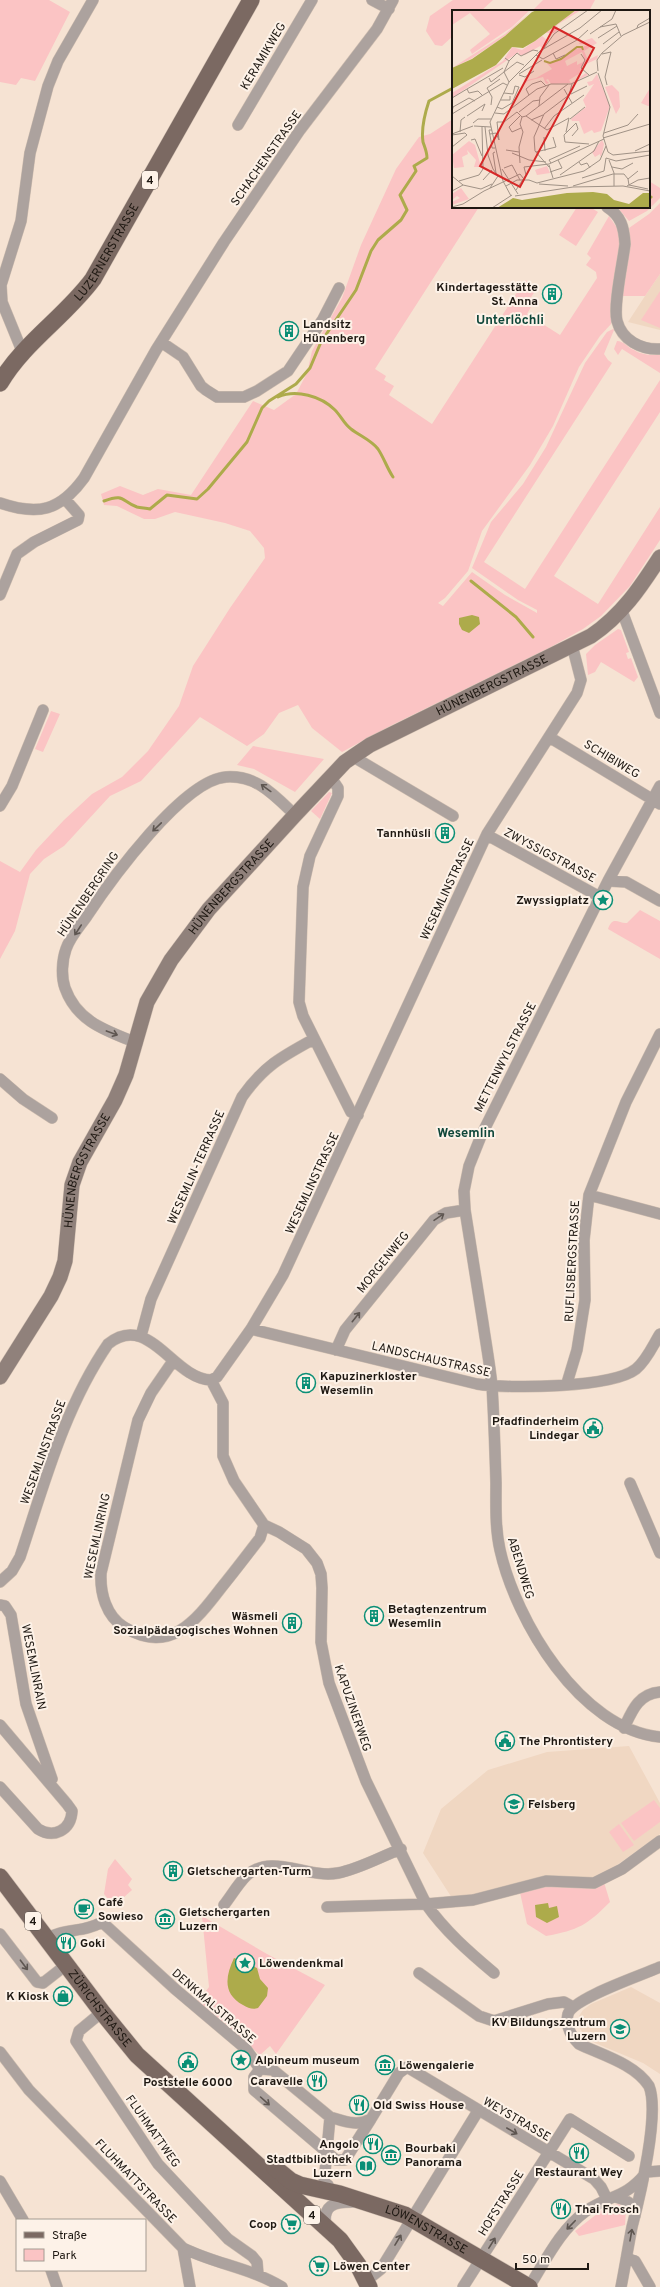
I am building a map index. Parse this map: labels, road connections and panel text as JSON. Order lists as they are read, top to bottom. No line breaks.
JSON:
{"streets":{"main road":["4","LUZERNERSTRASSE","ZÜRICHSTRASSE","LÖWENSTRASSE"],"street":["KERAMIKWEG","SCHACHENSTRASSE","HÜNENBERGSTRASSE","SCHIBIWEG","ZWYSSIGSTRASSE","WESEMLINSTRASSE","HÜNENBERGRING","METTENWYLSTRASSE","WESEMLIN-TERRASSE","RUFLISBERGSTRASSE","MORGENWEG","LANDSCHAUSTRASSE","WESEMLINRING","ABENDWEG","WESEMLINRAIN","KAPUZINERWEG","DENKMALSTRASSE","WEYSTRASSE","FLUHMATTWEG","FLUHMATTSTRASSE","HOFSTRASSE"]},"crossings":[["HÜNENBERGSTRASSE","WESEMLINSTRASSE"],["HÜNENBERGSTRASSE","HÜNENBERGRING"],["SCHIBIWEG","WESEMLINSTRASSE"],["SCHIBIWEG","METTENWYLSTRASSE"],["ZWYSSIGSTRASSE","WESEMLINSTRASSE"],["ZWYSSIGSTRASSE","METTENWYLSTRASSE"],["WESEMLINSTRASSE","WESEMLIN-TERRASSE"],["WESEMLINSTRASSE","LANDSCHAUSTRASSE"],["WESEMLINSTRASSE","KAPUZINERWEG"],["METTENWYLSTRASSE","MORGENWEG"],["METTENWYLSTRASSE","LANDSCHAUSTRASSE"],["METTENWYLSTRASSE","ABENDWEG"],["RUFLISBERGSTRASSE","LANDSCHAUSTRASSE"],["MORGENWEG","LANDSCHAUSTRASSE"],["LANDSCHAUSTRASSE","ABENDWEG"],["WESEMLINRING","KAPUZINERWEG"],["DENKMALSTRASSE","ZÜRICHSTRASSE"],["ZÜRICHSTRASSE","FLUHMATTWEG"],["ZÜRICHSTRASSE","LÖWENSTRASSE"],["WEYSTRASSE","HOFSTRASSE"],["FLUHMATTWEG","FLUHMATTSTRASSE"],["HOFSTRASSE","LÖWENSTRASSE"]],"one_way":["MORGENWEG"],"districts":["Unterlöchli","Wesemlin"],"places":{"building":["Kindertagesstätte St. Anna","Landsitz Hünenberg","Tannhüsli","Kapuzinerkloster Wesemlin","Betagtenzentrum Wesemlin","Wäsmeli Sozialpädagogisches Wohnen","Gletschergarten-Turm"],"place":["Zwyssigplatz","Löwendenkmal","Alpineum museum"],"public building":["Pfadfinderheim Lindegar","The Phrontistery","Poststelle 6000"],"school or university":["Felsberg","KV Bildungszentrum Luzern"],"cafe":["Café Sowieso"],"museum":["Gletschergarten Luzern","Löwengalerie","Bourbaki Panorama"],"restaurant":["Goki","Caravelle","Old Swiss House","Angolo","Restaurant Wey","Thai Frosch"],"shop":["K Kiosk"],"library":["Stadtbibliothek Luzern"],"supermarket":["Coop","Löwen Center"]},"legend":["Straße","Park"],"scale_bar":"50 m"}
